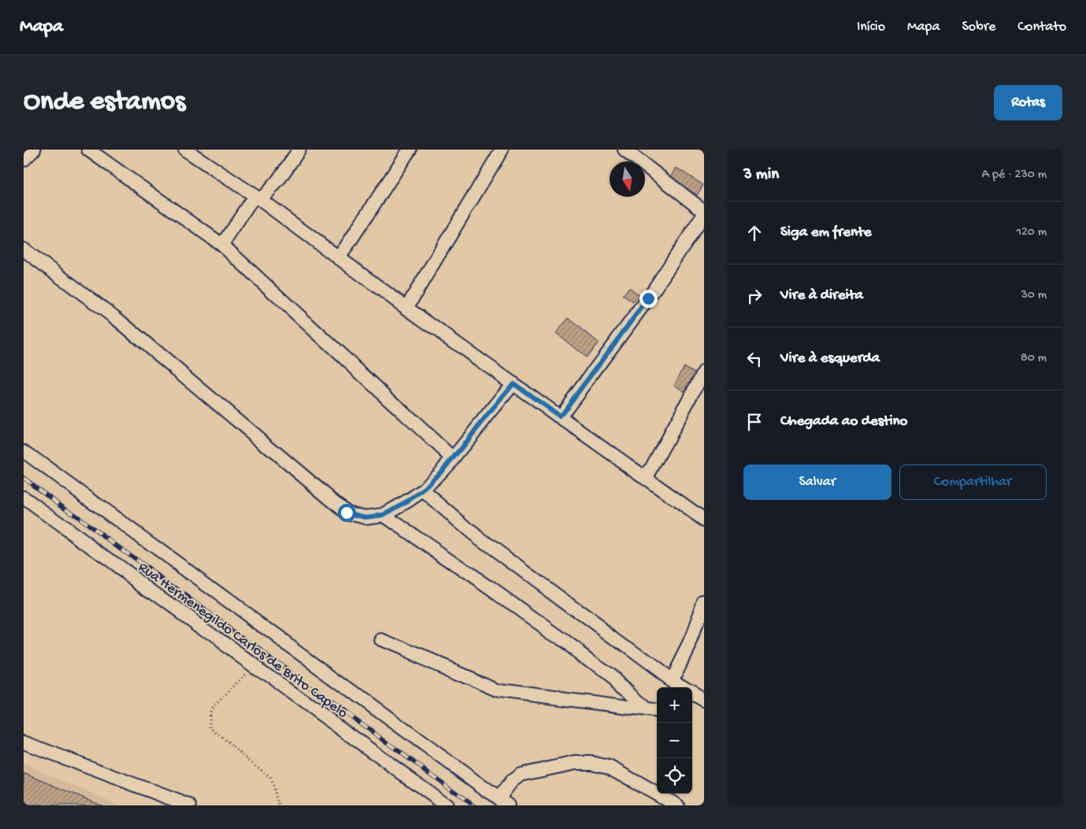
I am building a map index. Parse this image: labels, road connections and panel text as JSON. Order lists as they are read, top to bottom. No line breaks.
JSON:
{"streets":{"street":["Rua Hermenegildo Carlos de Brito Capelo"]},"north":"bottom","page":{"header":"Mapa","nav":["Início","Mapa","Sobre","Contato"],"buttons":["Rotas",["Salvar","Compartilhar"]],"title":"Onde estamos","heading":["3 min","A pé · 230 m"],"list":[["Siga em frente","120 m"],["Vire à direita","30 m"],["Vire à esquerda","80 m"],"Chegada ao destino"],"map_buttons":["+","−"]}}
